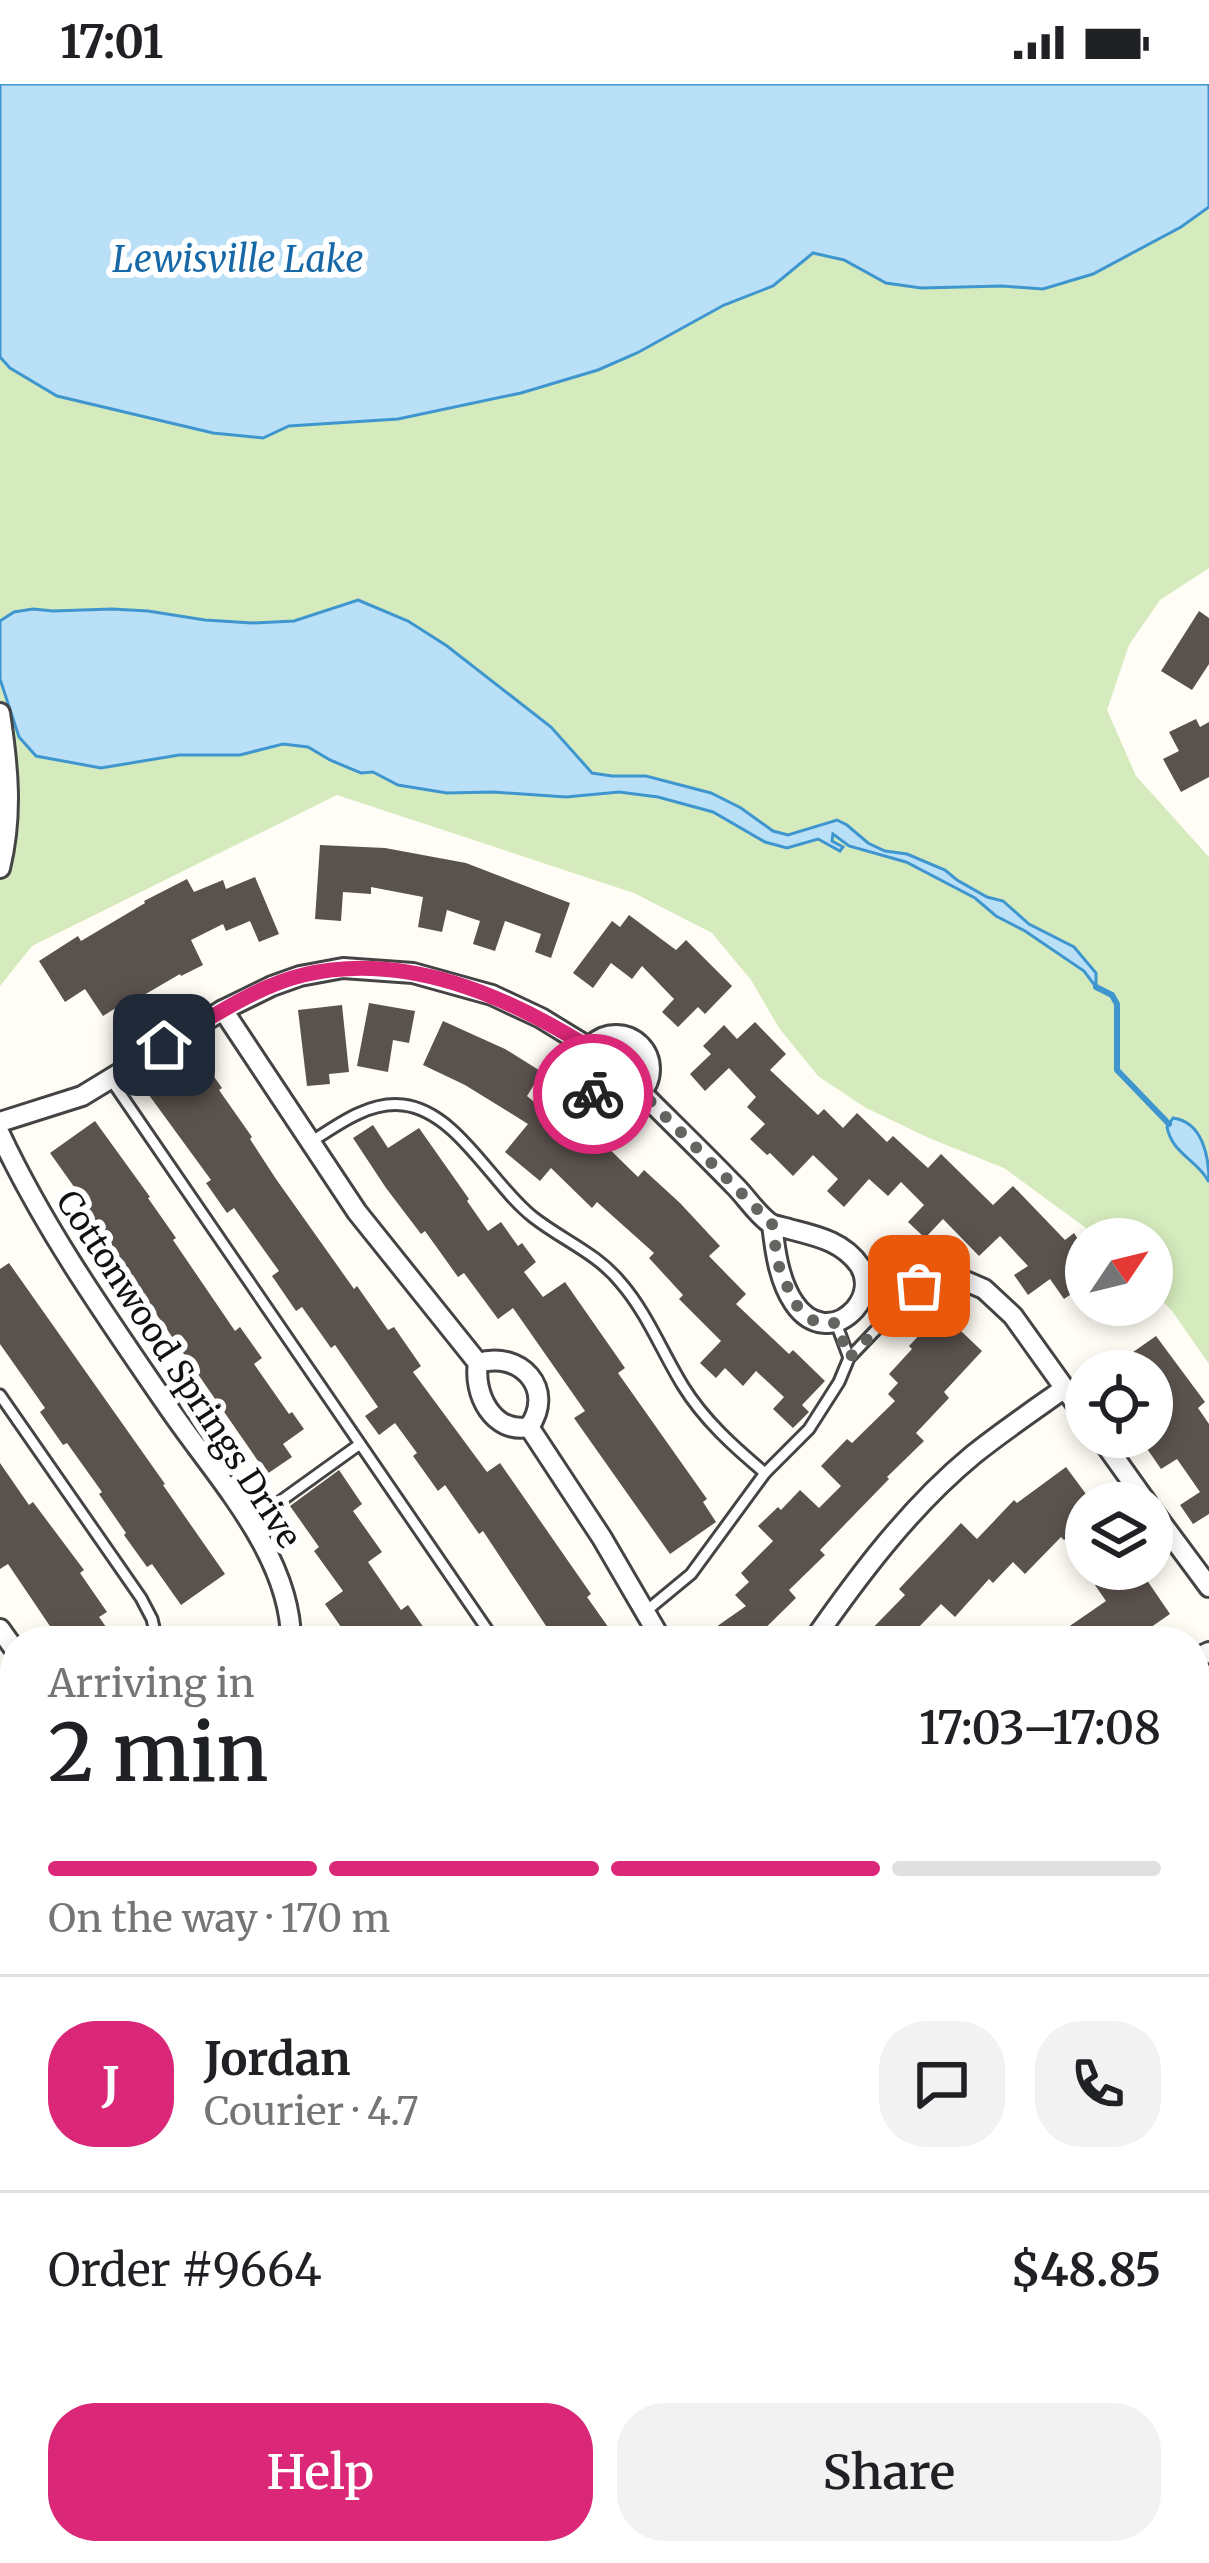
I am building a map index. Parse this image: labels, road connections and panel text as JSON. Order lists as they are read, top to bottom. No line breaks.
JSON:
{"streets":{"street":["Cottonwood Springs Drive"]},"water":["Lewisville Lake"],"north":"top right","page":{"status":"17:01","heading":["2 min","Arriving in","17:03–17:08"],"panel":["Jordan","Courier · 4.7","Order #9664","$48.85"],"bar":"On the way · 170 m","round":"J","buttons":["Help","Share"]}}
